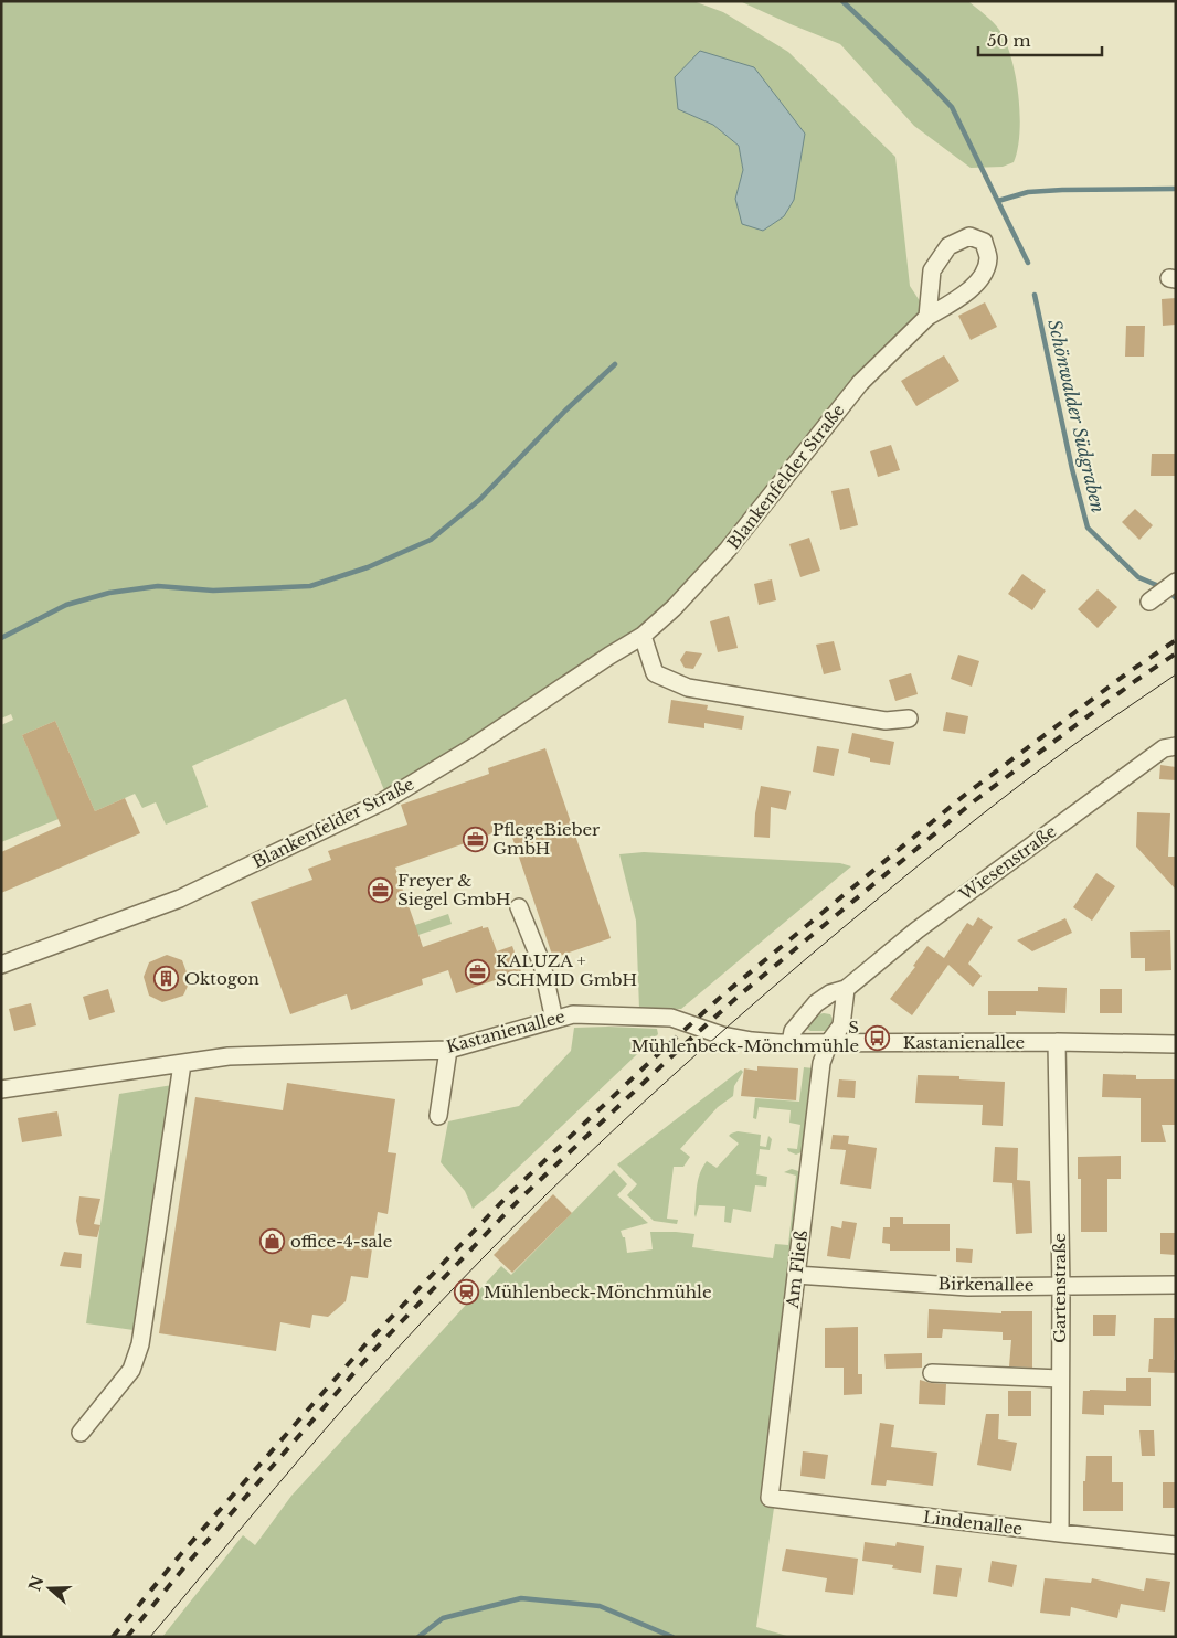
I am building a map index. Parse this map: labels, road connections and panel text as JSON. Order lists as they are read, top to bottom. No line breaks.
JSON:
{"streets":{"street":["Blankenfelder Straße","Wiesenstraße","Kastanienallee","Am Fließ","Birkenallee","Gartenstraße","Lindenallee"]},"crossings":[["Wiesenstraße","Kastanienallee"],["Kastanienallee","Am Fließ"],["Kastanienallee","Gartenstraße"],["Am Fließ","Birkenallee"],["Am Fließ","Lindenallee"],["Birkenallee","Gartenstraße"],["Gartenstraße","Lindenallee"]],"water":["Schönwalder Südgraben"],"places":{"office":["PflegeBieber GmbH","Freyer & Siegel GmbH","KALUZA + SCHMID GmbH"],"building":["Oktogon"],"bus stop":["S Mühlenbeck-Mönchmühle"],"shop":["office-4-sale"],"station":["Mühlenbeck-Mönchmühle"]},"scale_bar":"50 m","north":"left"}
